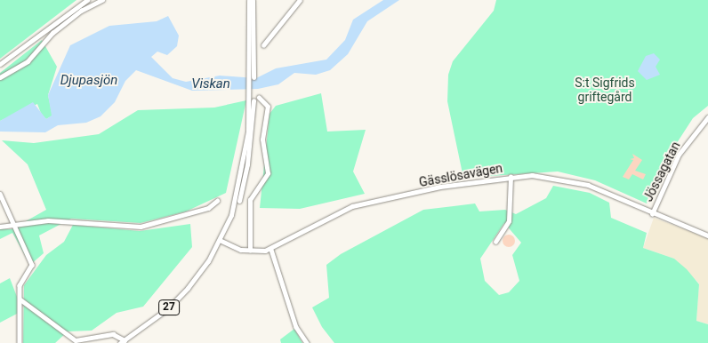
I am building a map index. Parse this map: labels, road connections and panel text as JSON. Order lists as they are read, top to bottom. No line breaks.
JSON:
{"streets":{"main road":["27"],"street":["Jössagatan","Gässlösavägen"]},"crossings":[["Jössagatan","Gässlösavägen"],["Gässlösavägen","27"]],"water":["Djupasjön","Viskan"],"parks":["S:t Sigfrids griftegård"]}
